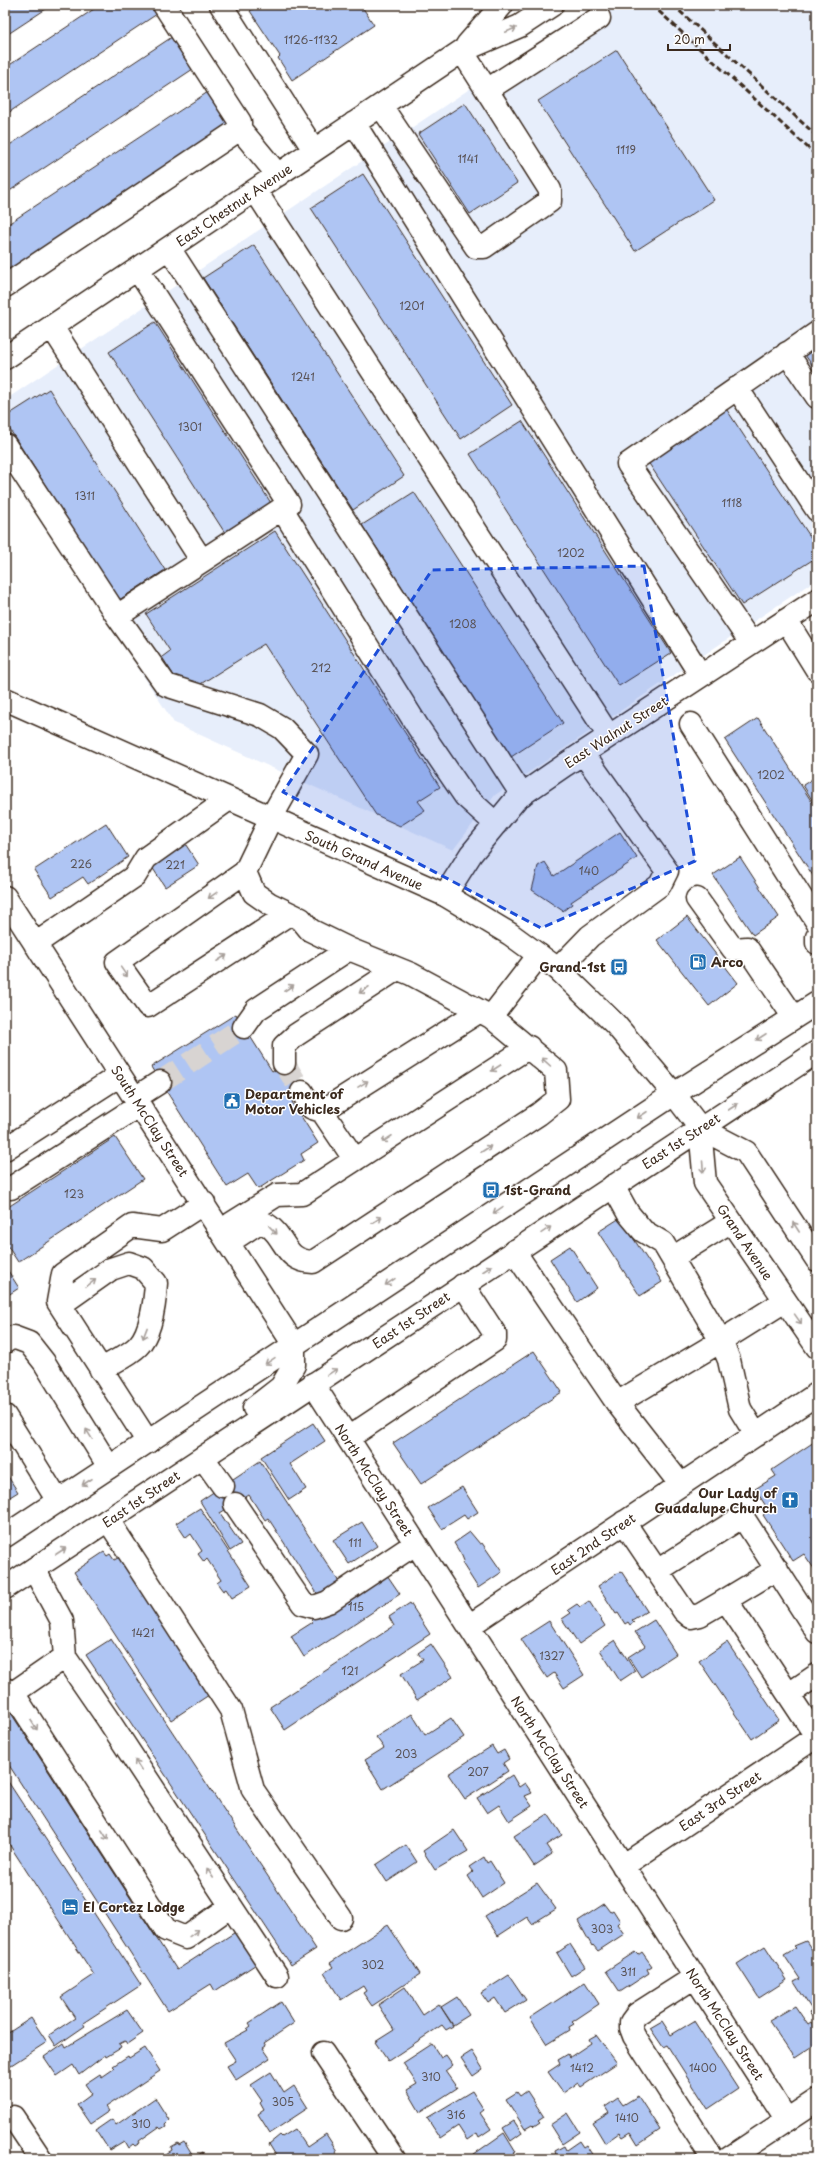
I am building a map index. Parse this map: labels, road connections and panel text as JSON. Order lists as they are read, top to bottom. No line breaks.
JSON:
{"streets":{"main road":["East Chestnut Avenue","East Walnut Street","South Grand Avenue","South McClay Street","East 1st Street","Grand Avenue","North McClay Street","East 2nd Street","East 3rd Street"]},"crossings":[["East Walnut Street","South Grand Avenue"],["East 1st Street","Grand Avenue"],["East 1st Street","North McClay Street"],["North McClay Street","East 2nd Street"],["North McClay Street","East 3rd Street"]],"places":{"fuel station":["Arco"],"bus stop":["Grand-1st","1st-Grand"],"public building":["Department of Motor Vehicles"],"church":["Our Lady of Guadalupe Church"],"hotel":["El Cortez Lodge"]},"house_numbers":["1126-1132","1119","1141","1201","1241","1301","1311","1118","1202","1208","212","1202","226","221","140","123","111","115","1421","1327","121","203","207","303","302","311","1412","1400","310","305","316","1410","310"],"scale_bar":"20 m"}
